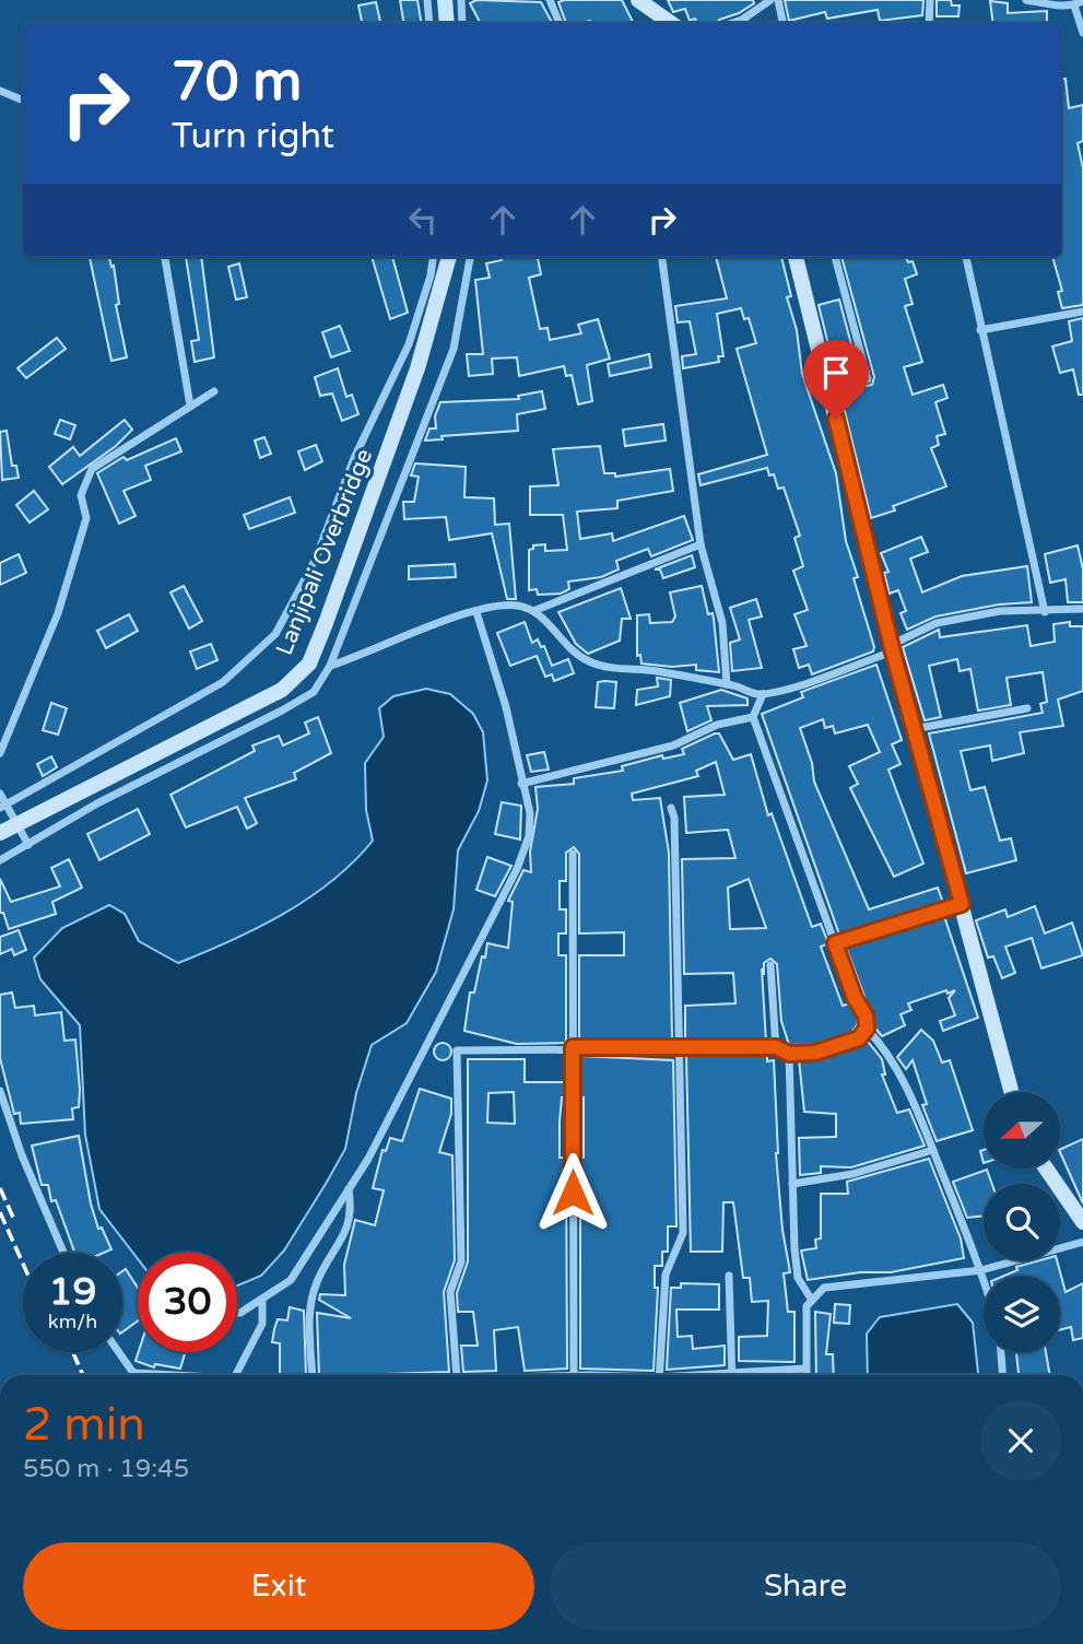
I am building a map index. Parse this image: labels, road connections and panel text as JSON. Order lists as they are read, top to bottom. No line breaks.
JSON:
{"streets":{"street":["Lanjipali Overbridge"]},"north":"left","page":{"turn":["70 m","Turn right"],"speed":"19 km/h","limit":"30","heading":["2 min","550 m · 19:45"],"buttons":["Exit","Share"]}}
